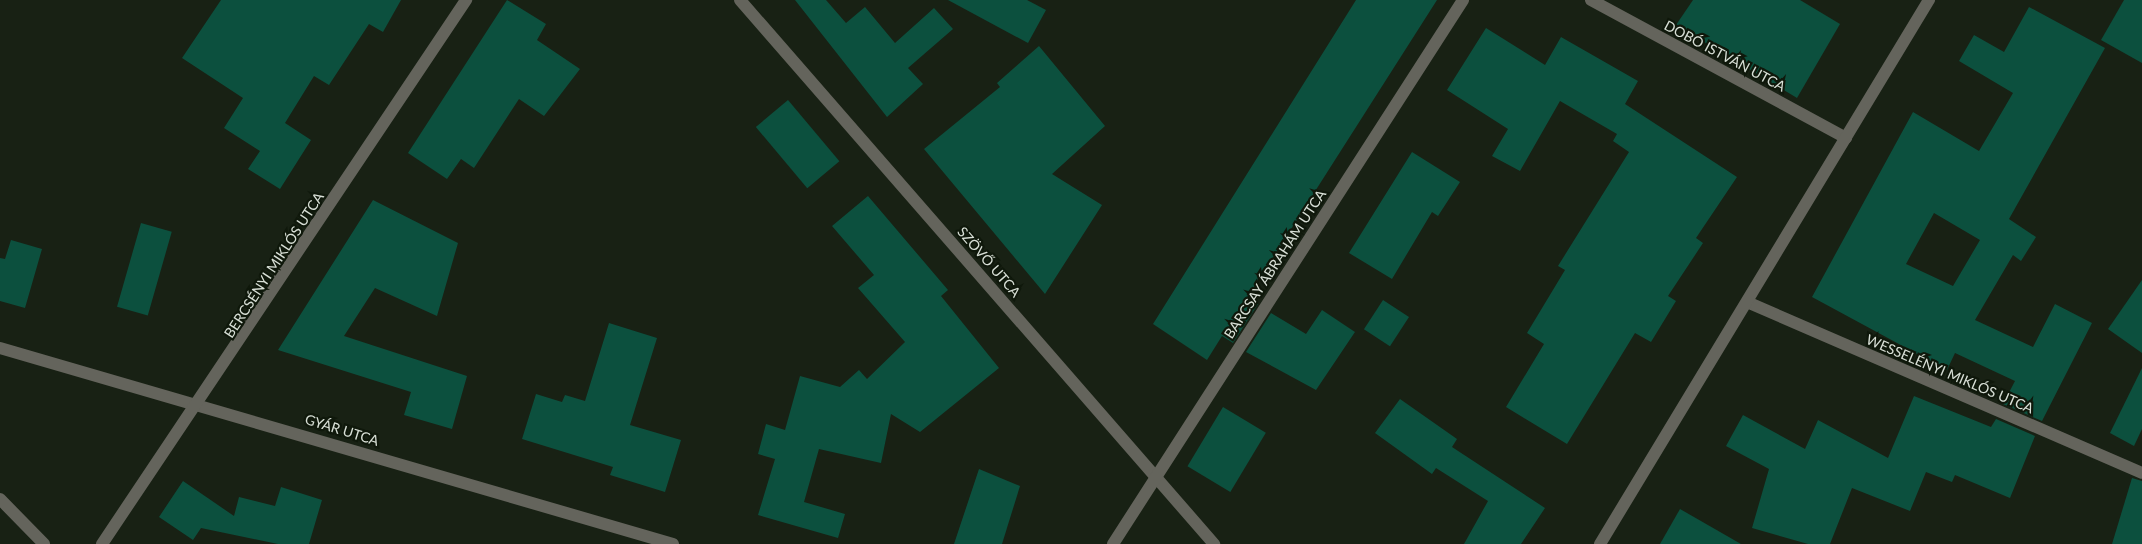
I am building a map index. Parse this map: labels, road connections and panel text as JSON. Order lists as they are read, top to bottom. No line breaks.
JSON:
{"streets":{"street":["DOBÓ ISTVÁN UTCA","SZÖVŐ UTCA","BARCSAY ÁBRAHÁM UTCA","BERCSÉNYI MIKLÓS UTCA","WESSELÉNYI MIKLÓS UTCA","GYÁR UTCA"]},"crossings":[["SZÖVŐ UTCA","BARCSAY ÁBRAHÁM UTCA"],["BERCSÉNYI MIKLÓS UTCA","GYÁR UTCA"]]}
